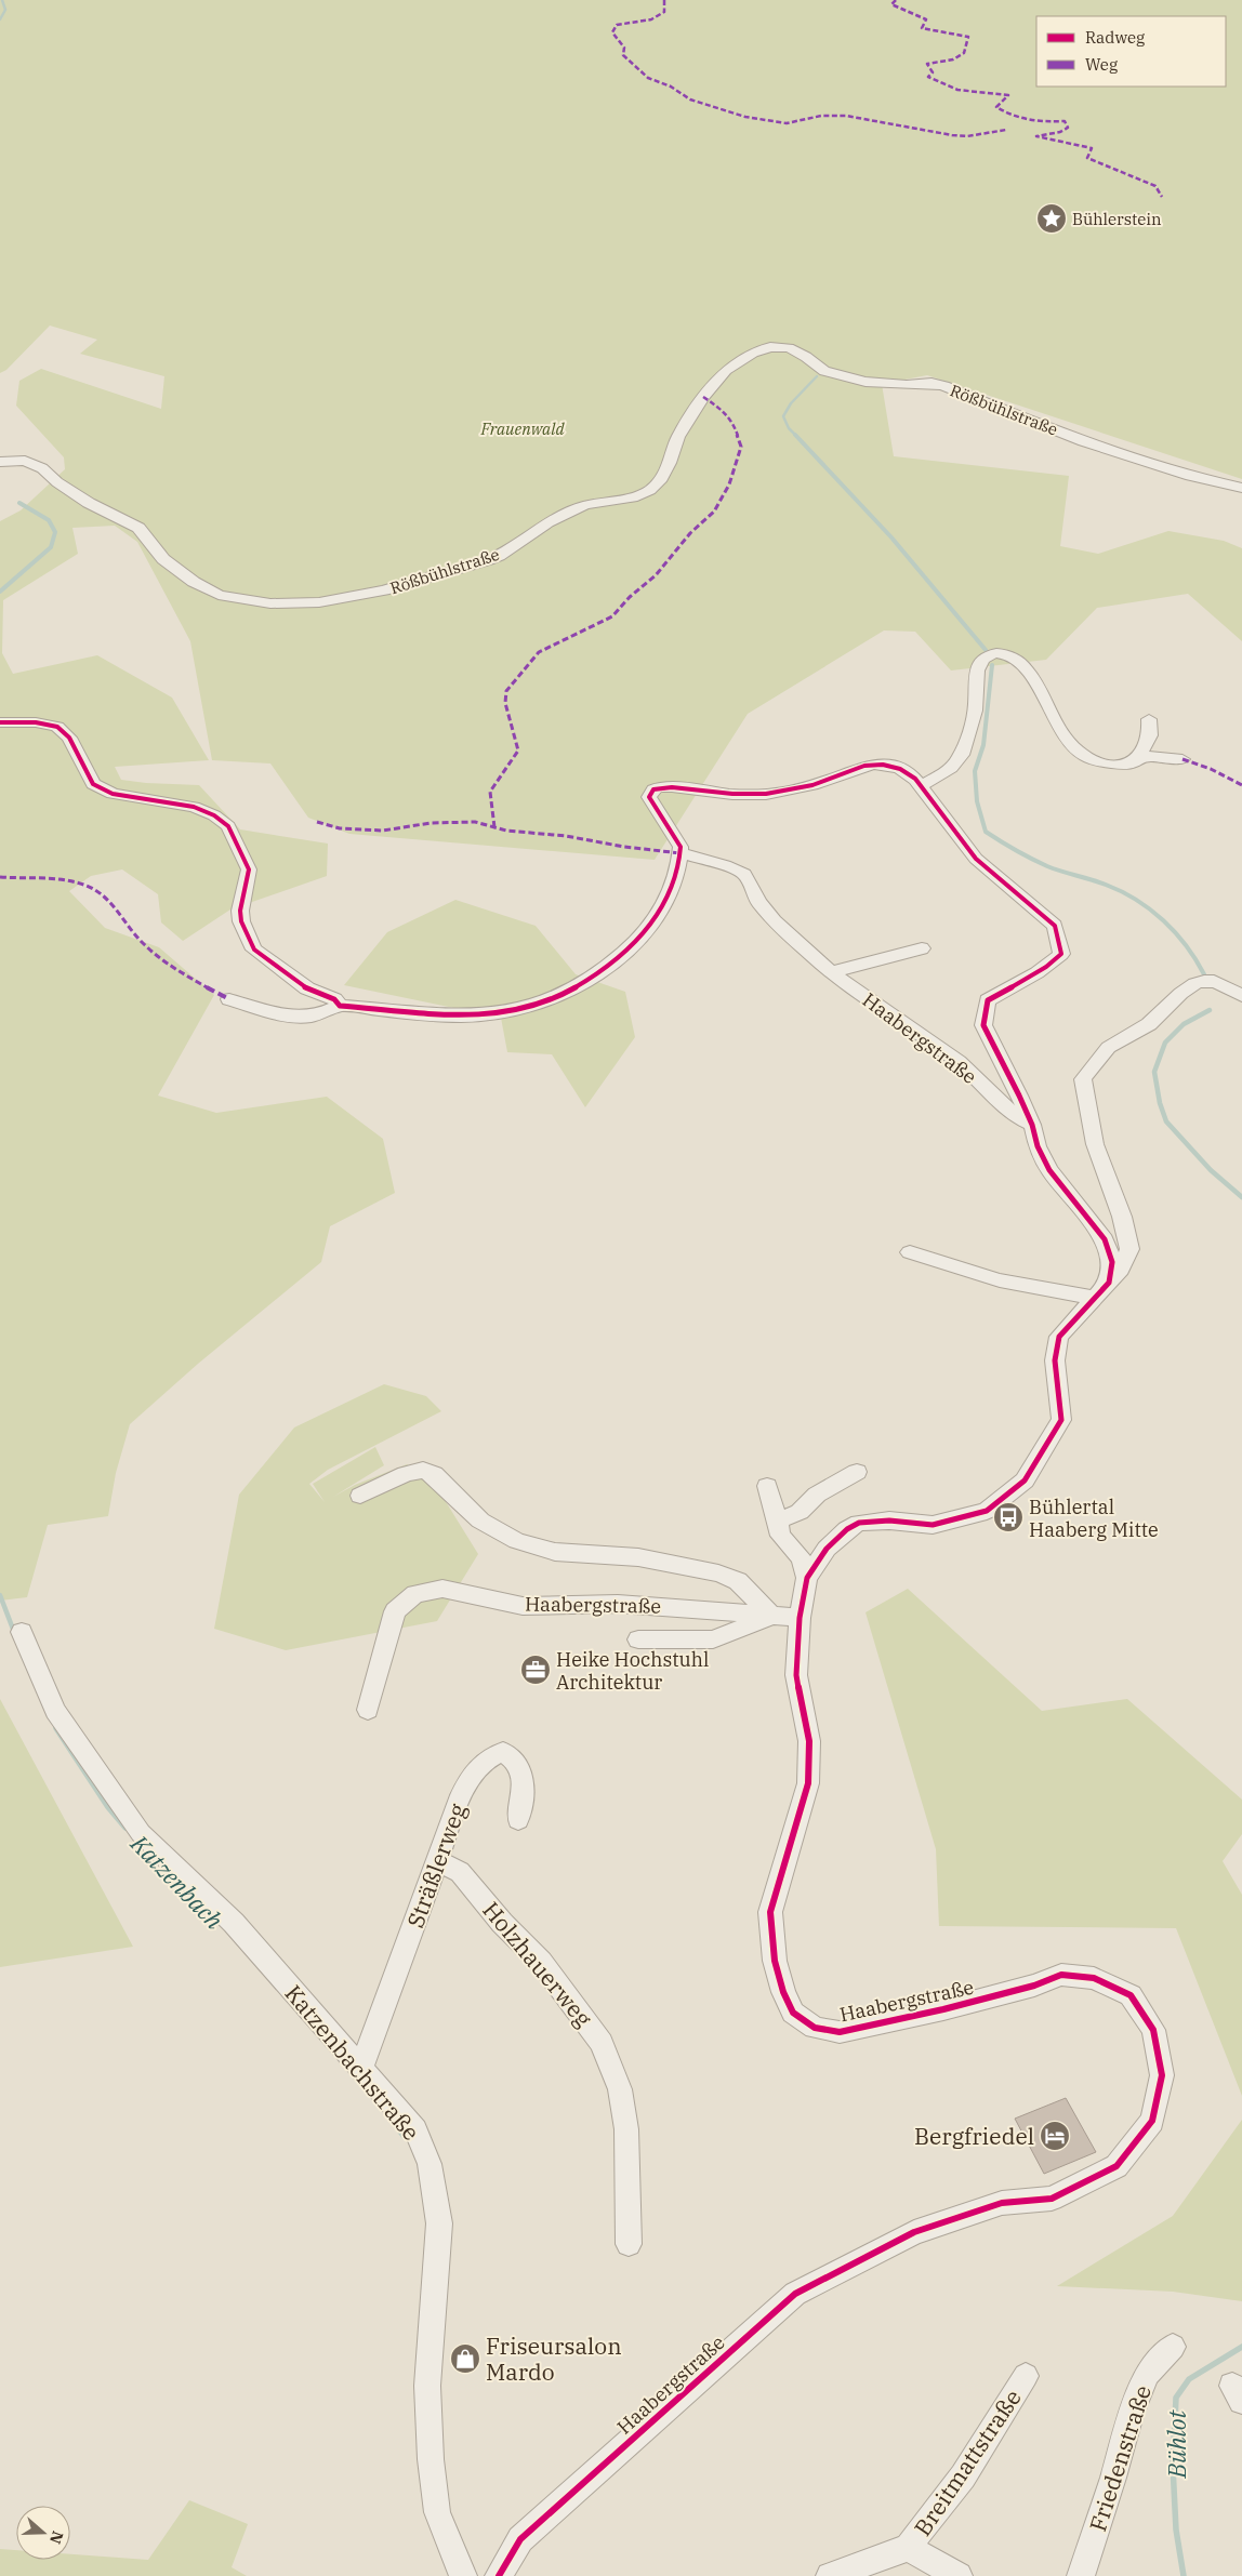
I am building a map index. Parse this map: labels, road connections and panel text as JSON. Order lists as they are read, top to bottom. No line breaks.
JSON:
{"streets":{"street":["Rößbühlstraße","Haabergstraße","Sträßlerweg","Holzhauerweg","Katzenbachstraße","Friedenstraße","Breitmattstraße"]},"crossings":[["Sträßlerweg","Holzhauerweg"],["Sträßlerweg","Katzenbachstraße"]],"water":["Katzenbach","Bühlot"],"parks":["Frauenwald"],"places":{"place":["Bühlerstein"],"bus stop":["Bühlertal Haaberg Mitte"],"office":["Heike Hochstuhl Architektur"],"hotel":["Bergfriedel"],"shop":["Friseursalon Mardo"]},"legend":["Radweg","Weg"],"north":"right"}
